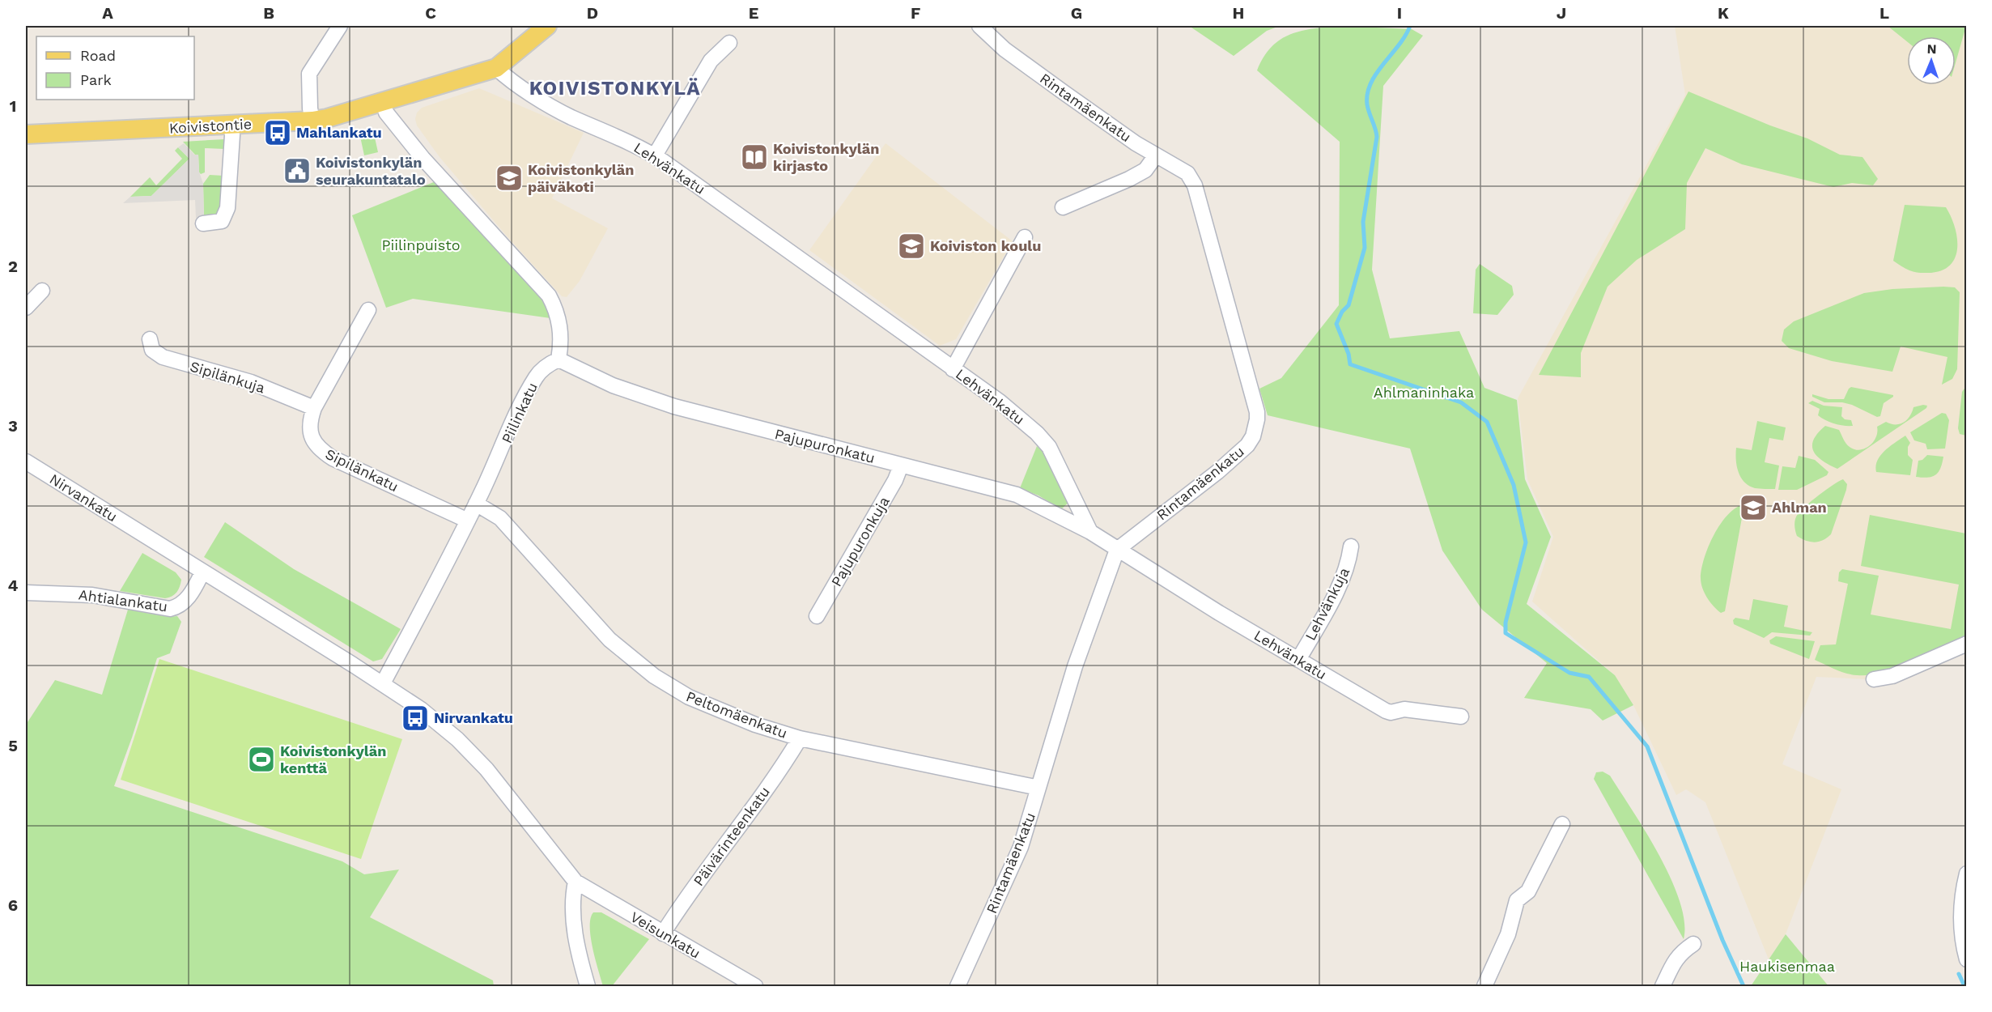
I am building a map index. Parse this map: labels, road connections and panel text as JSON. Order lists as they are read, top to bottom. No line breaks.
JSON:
{"streets":{"main road":["Koivistontie"],"street":["Rintamäenkatu","Lehvänkatu","Sipilänkuja","Piilinkatu","Pajupuronkatu","Sipilänkatu","Nirvankatu","Pajupuronkuja","Ahtialankatu","Lehvänkuja","Peltomäenkatu","Päivärinteenkatu","Veisunkatu"]},"crossings":[["Rintamäenkatu","Lehvänkatu"],["Rintamäenkatu","Peltomäenkatu"],["Koivistontie","Lehvänkatu"],["Lehvänkatu","Pajupuronkatu"],["Lehvänkatu","Lehvänkuja"],["Sipilänkuja","Sipilänkatu"],["Piilinkatu","Pajupuronkatu"],["Piilinkatu","Sipilänkatu"],["Piilinkatu","Nirvankatu"],["Piilinkatu","Peltomäenkatu"],["Pajupuronkatu","Pajupuronkuja"],["Nirvankatu","Ahtialankatu"],["Nirvankatu","Veisunkatu"],["Peltomäenkatu","Päivärinteenkatu"],["Päivärinteenkatu","Veisunkatu"]],"districts":["KOIVISTONKYLÄ"],"parks":["Piilinpuisto","Ahlmaninhaka","Haukisenmaa"],"places":{"bus stop":["Mahlankatu","Nirvankatu"],"library":["Koivistonkylän kirjasto"],"public building":["Koivistonkylän seurakuntatalo"],"school or university":["Koivistonkylän päiväkoti","Koiviston koulu","Ahlman"],"sports":["Koivistonkylän kenttä"]},"legend":["Road","Park"],"north":"top","grid":{"columns":["A","B","C","D","E","F","G","H","I","J","K","L"],"rows":["1","2","3","4","5","6"]}}
